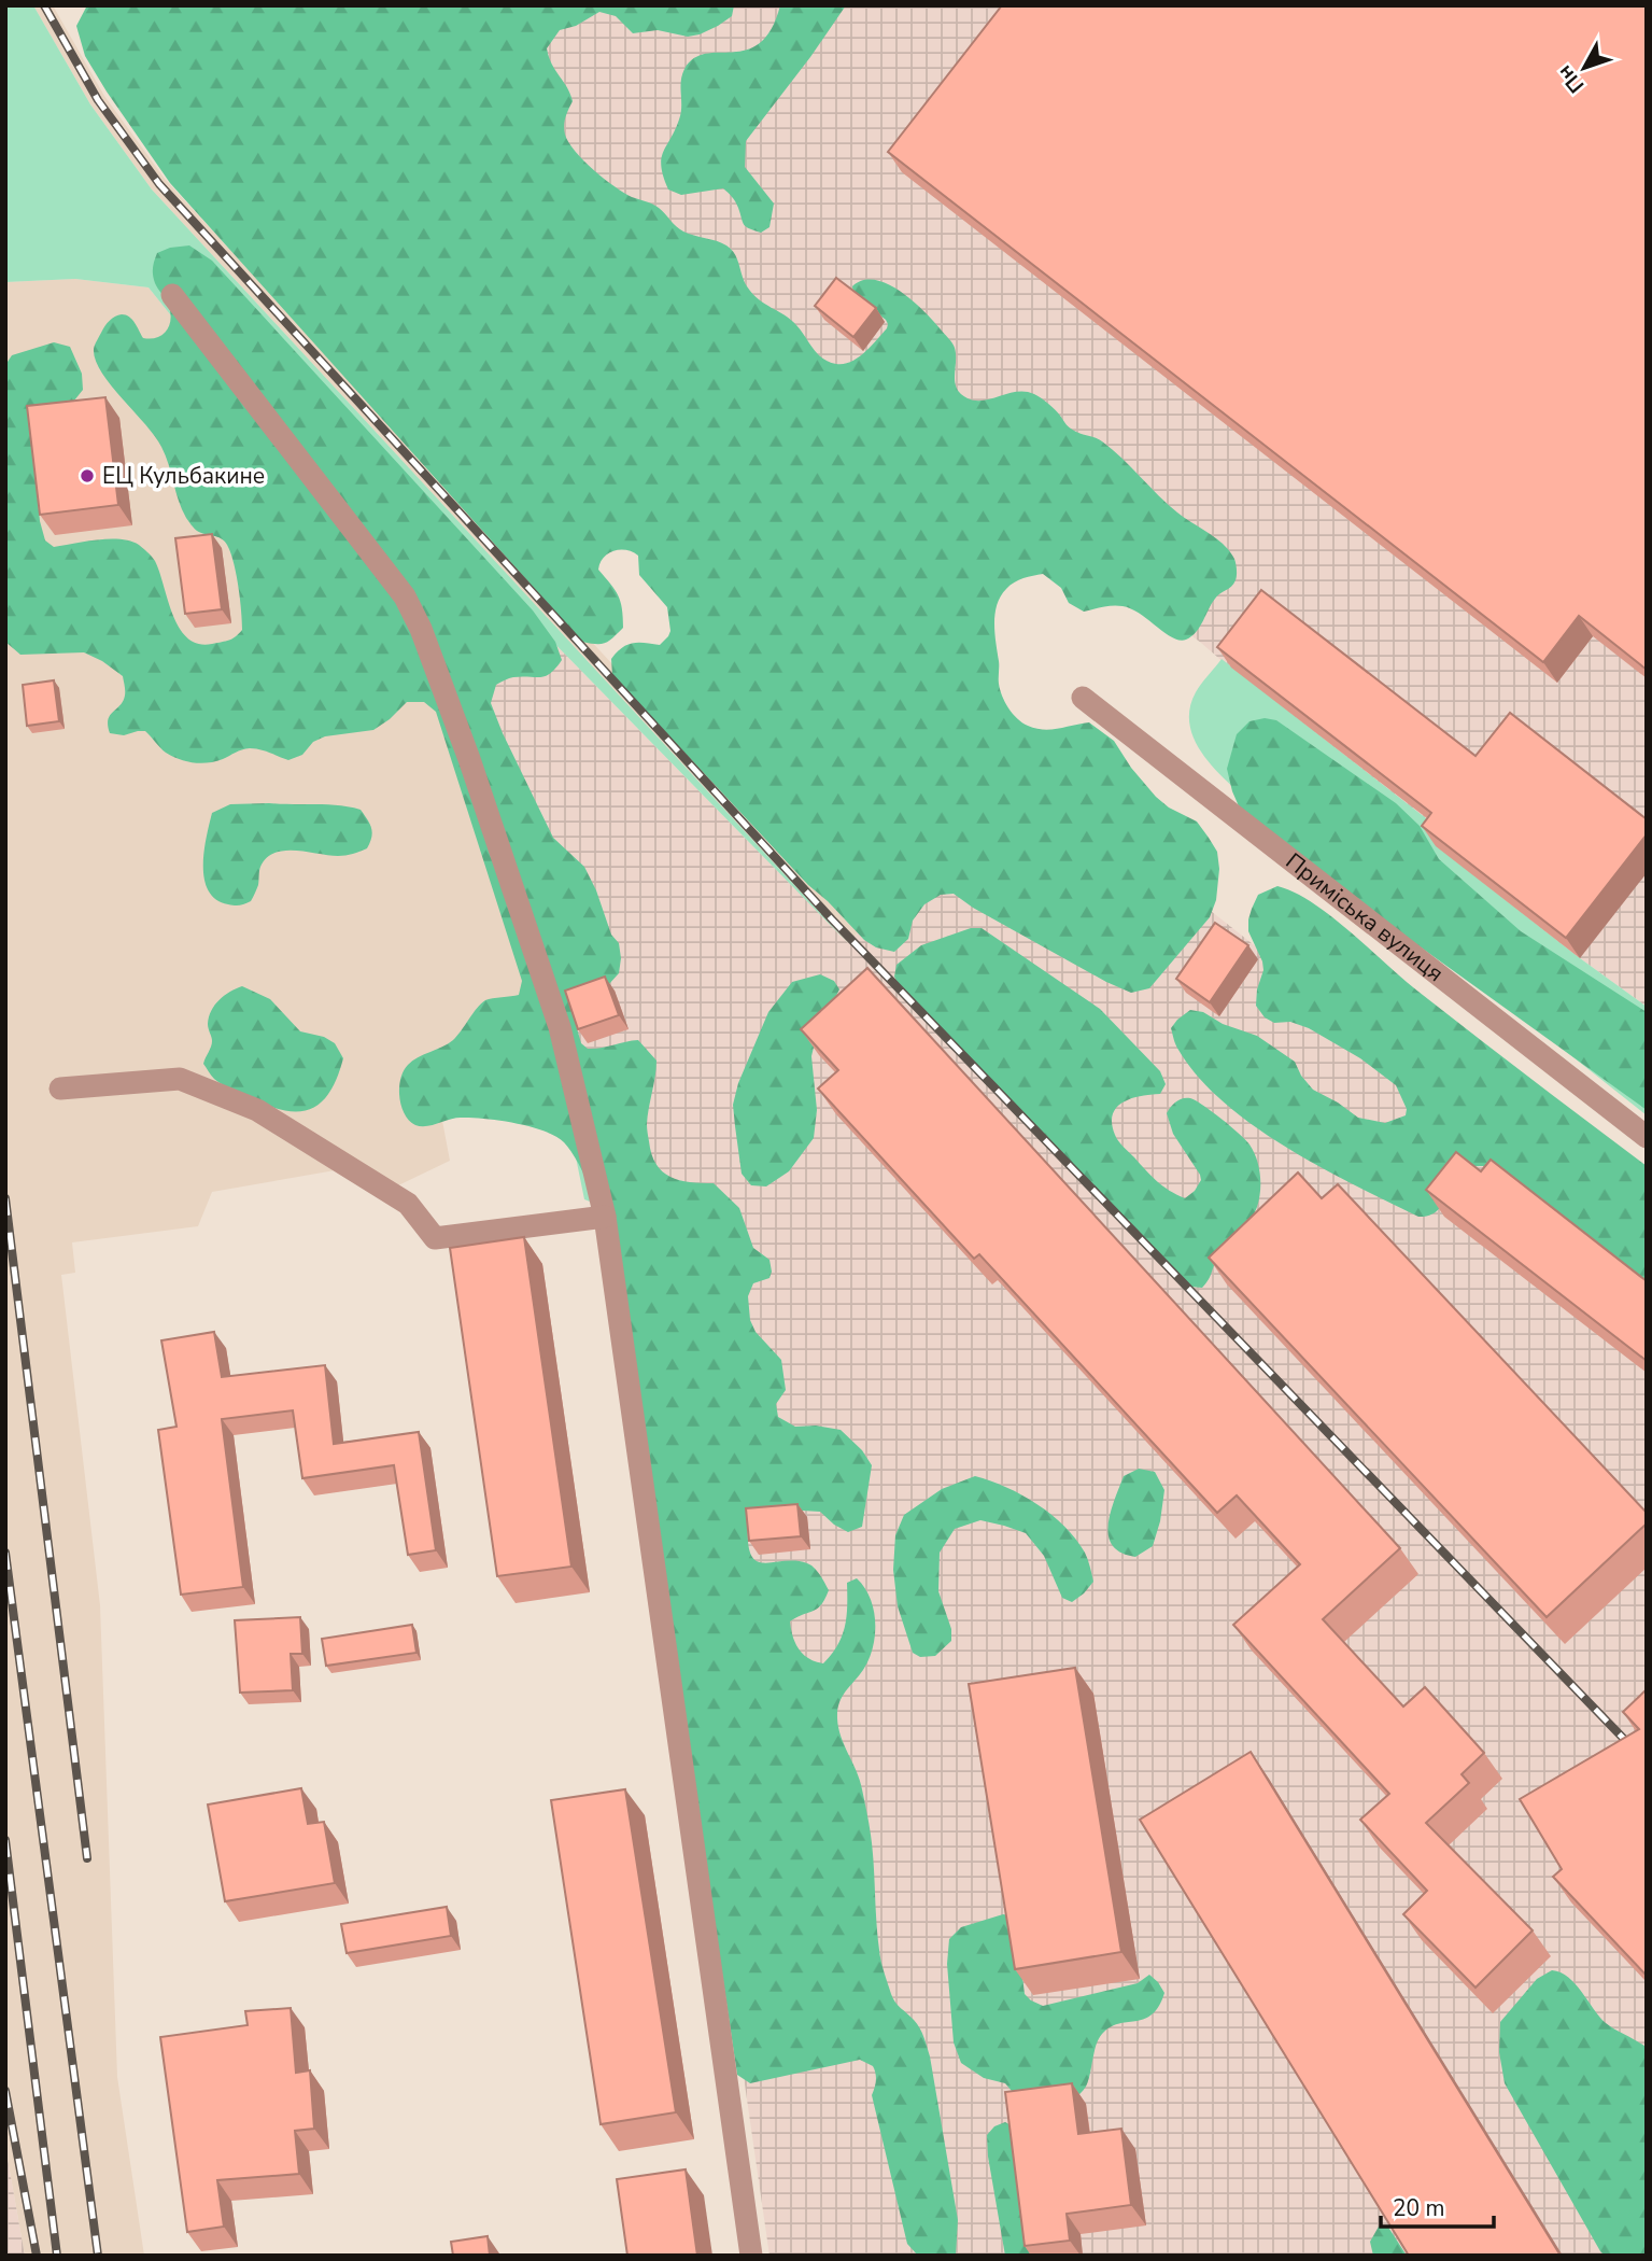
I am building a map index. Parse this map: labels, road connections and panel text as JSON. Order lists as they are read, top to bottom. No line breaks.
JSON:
{"streets":{"street":["Приміська вулиця"]},"places":["ЕЦ Кульбакине"],"scale_bar":"20 m","north":"bottom left"}
